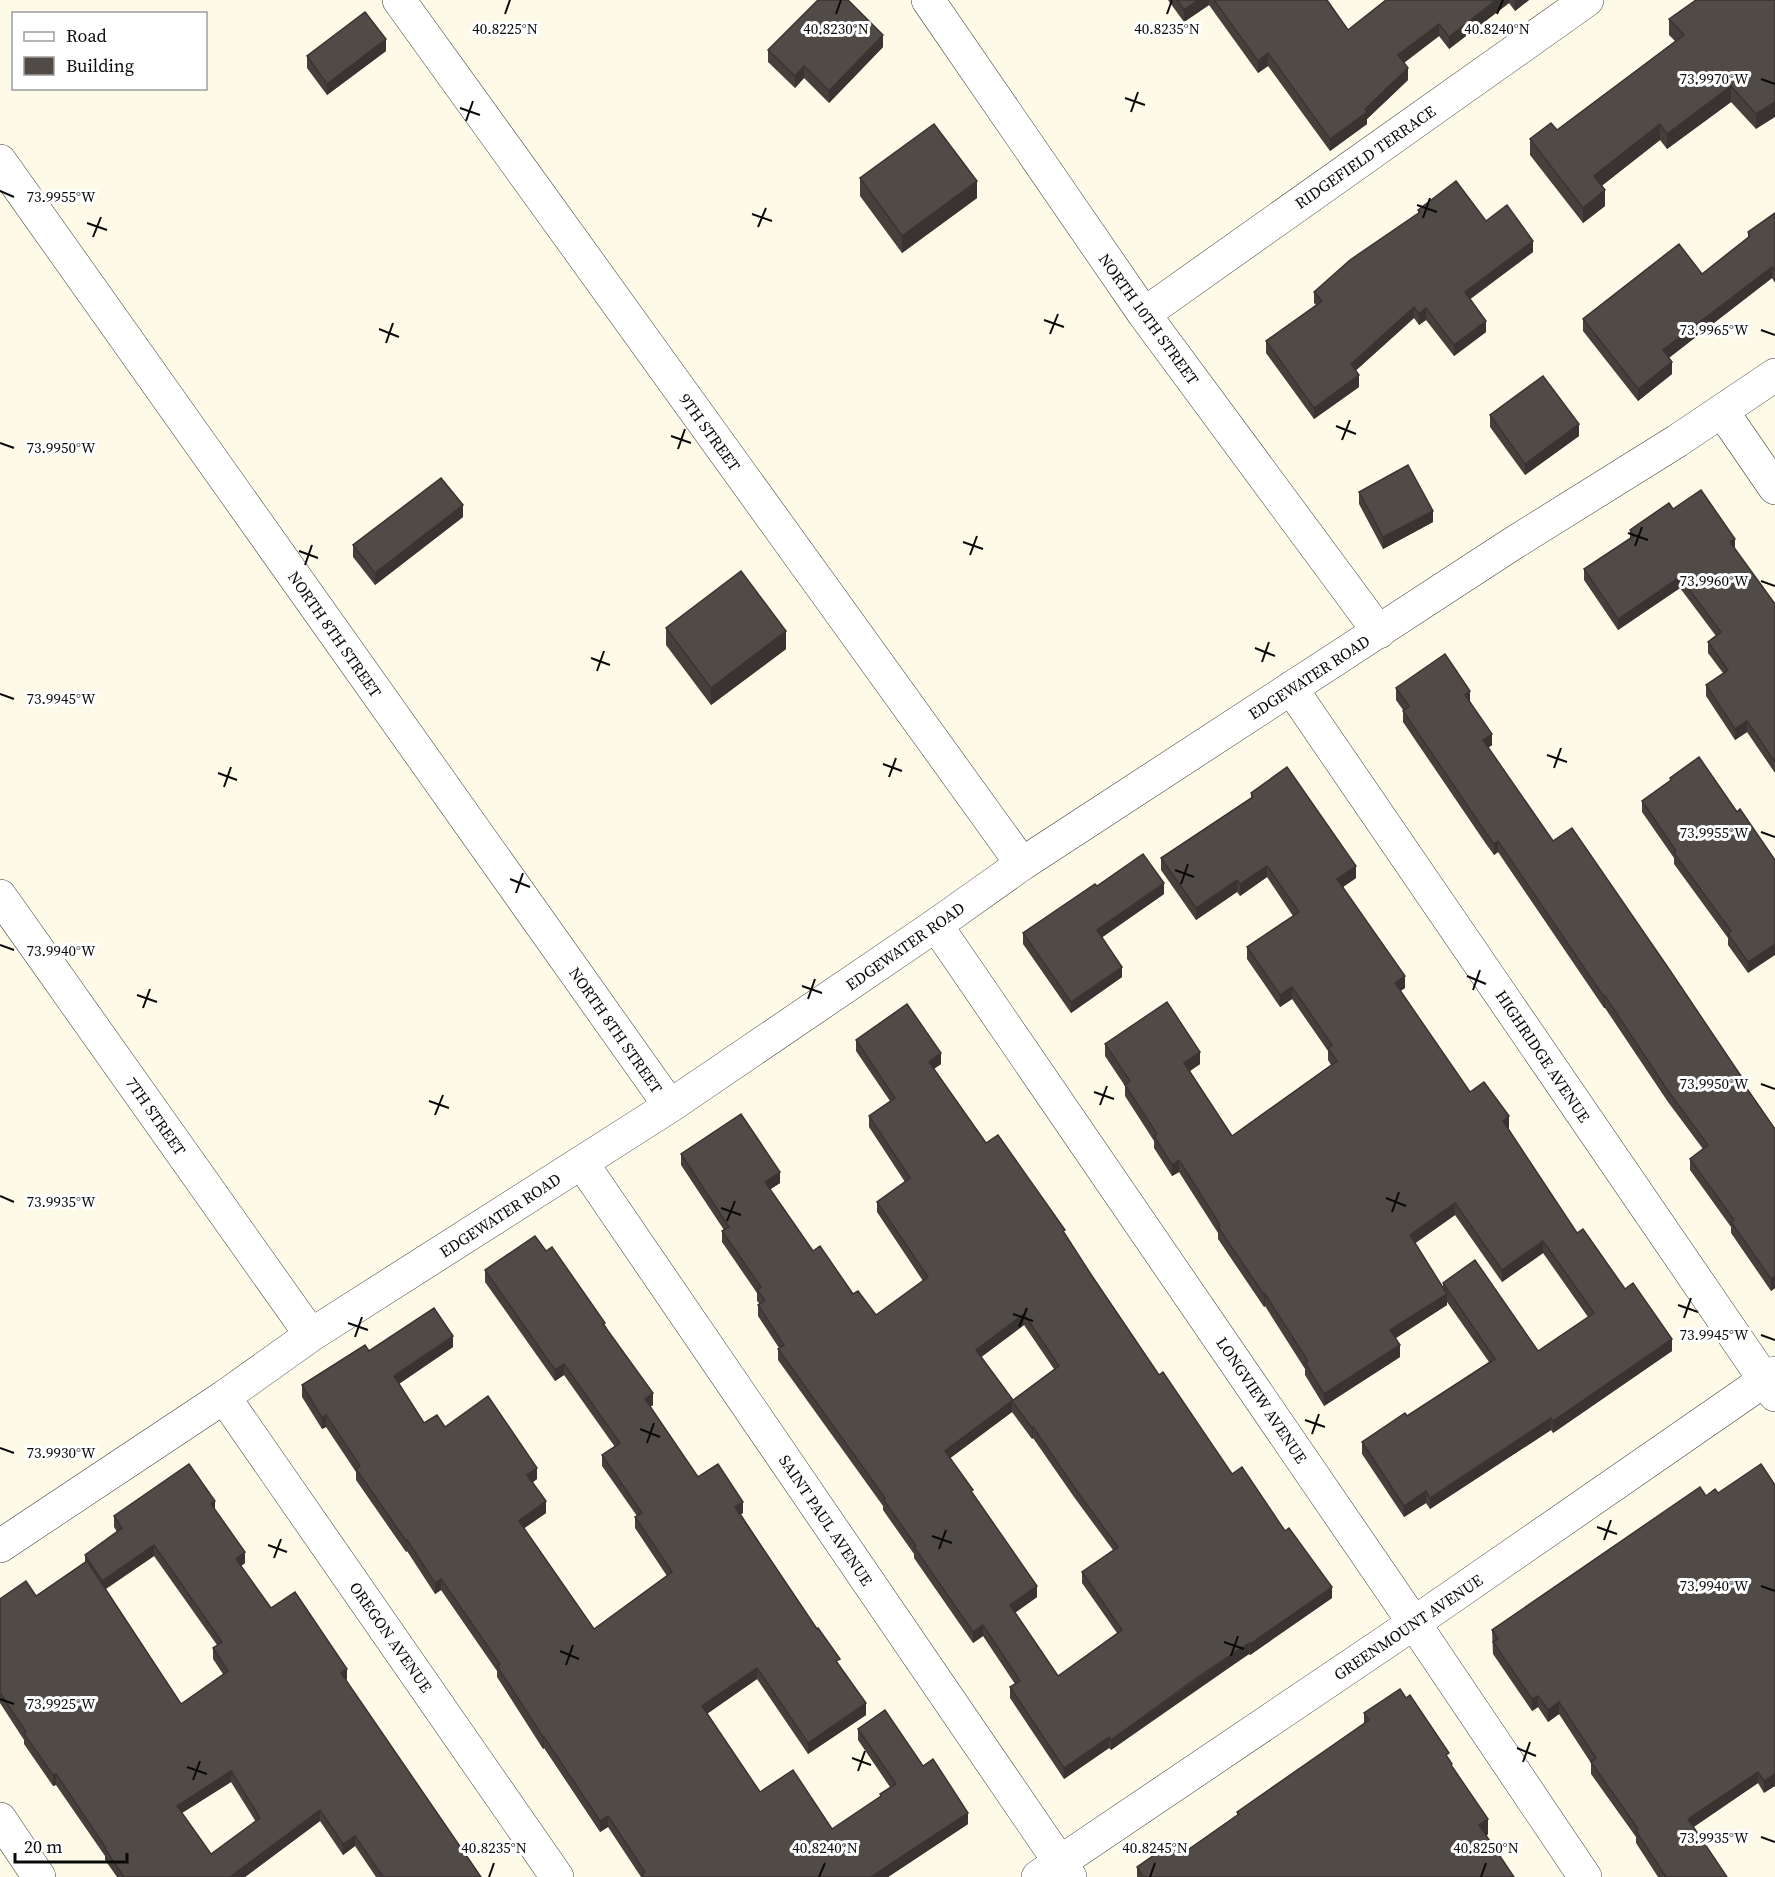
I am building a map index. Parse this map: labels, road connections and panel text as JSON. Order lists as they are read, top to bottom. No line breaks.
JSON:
{"streets":{"street":["RIDGEFIELD TERRACE","NORTH 10TH STREET","9TH STREET","NORTH 8TH STREET","EDGEWATER ROAD","HIGHRIDGE AVENUE","7TH STREET","LONGVIEW AVENUE","SAINT PAUL AVENUE","GREENMOUNT AVENUE","OREGON AVENUE"]},"crossings":[["RIDGEFIELD TERRACE","NORTH 10TH STREET"],["NORTH 10TH STREET","EDGEWATER ROAD"],["9TH STREET","EDGEWATER ROAD"],["NORTH 8TH STREET","EDGEWATER ROAD"],["EDGEWATER ROAD","HIGHRIDGE AVENUE"],["EDGEWATER ROAD","7TH STREET"],["EDGEWATER ROAD","LONGVIEW AVENUE"],["EDGEWATER ROAD","SAINT PAUL AVENUE"],["EDGEWATER ROAD","OREGON AVENUE"],["HIGHRIDGE AVENUE","GREENMOUNT AVENUE"],["LONGVIEW AVENUE","GREENMOUNT AVENUE"],["SAINT PAUL AVENUE","GREENMOUNT AVENUE"]],"legend":["Road","Building"],"scale_bar":"20 m","coordinates":["40.8230°N","40.8235°N","40.8225°N","40.8240°N","73.9970°W","73.9955°W","73.9965°W","73.9950°W","73.9960°W","73.9945°W","73.9940°W","73.9935°W","73.9930°W","73.9925°W","40.8245°N","40.8250°N"]}
